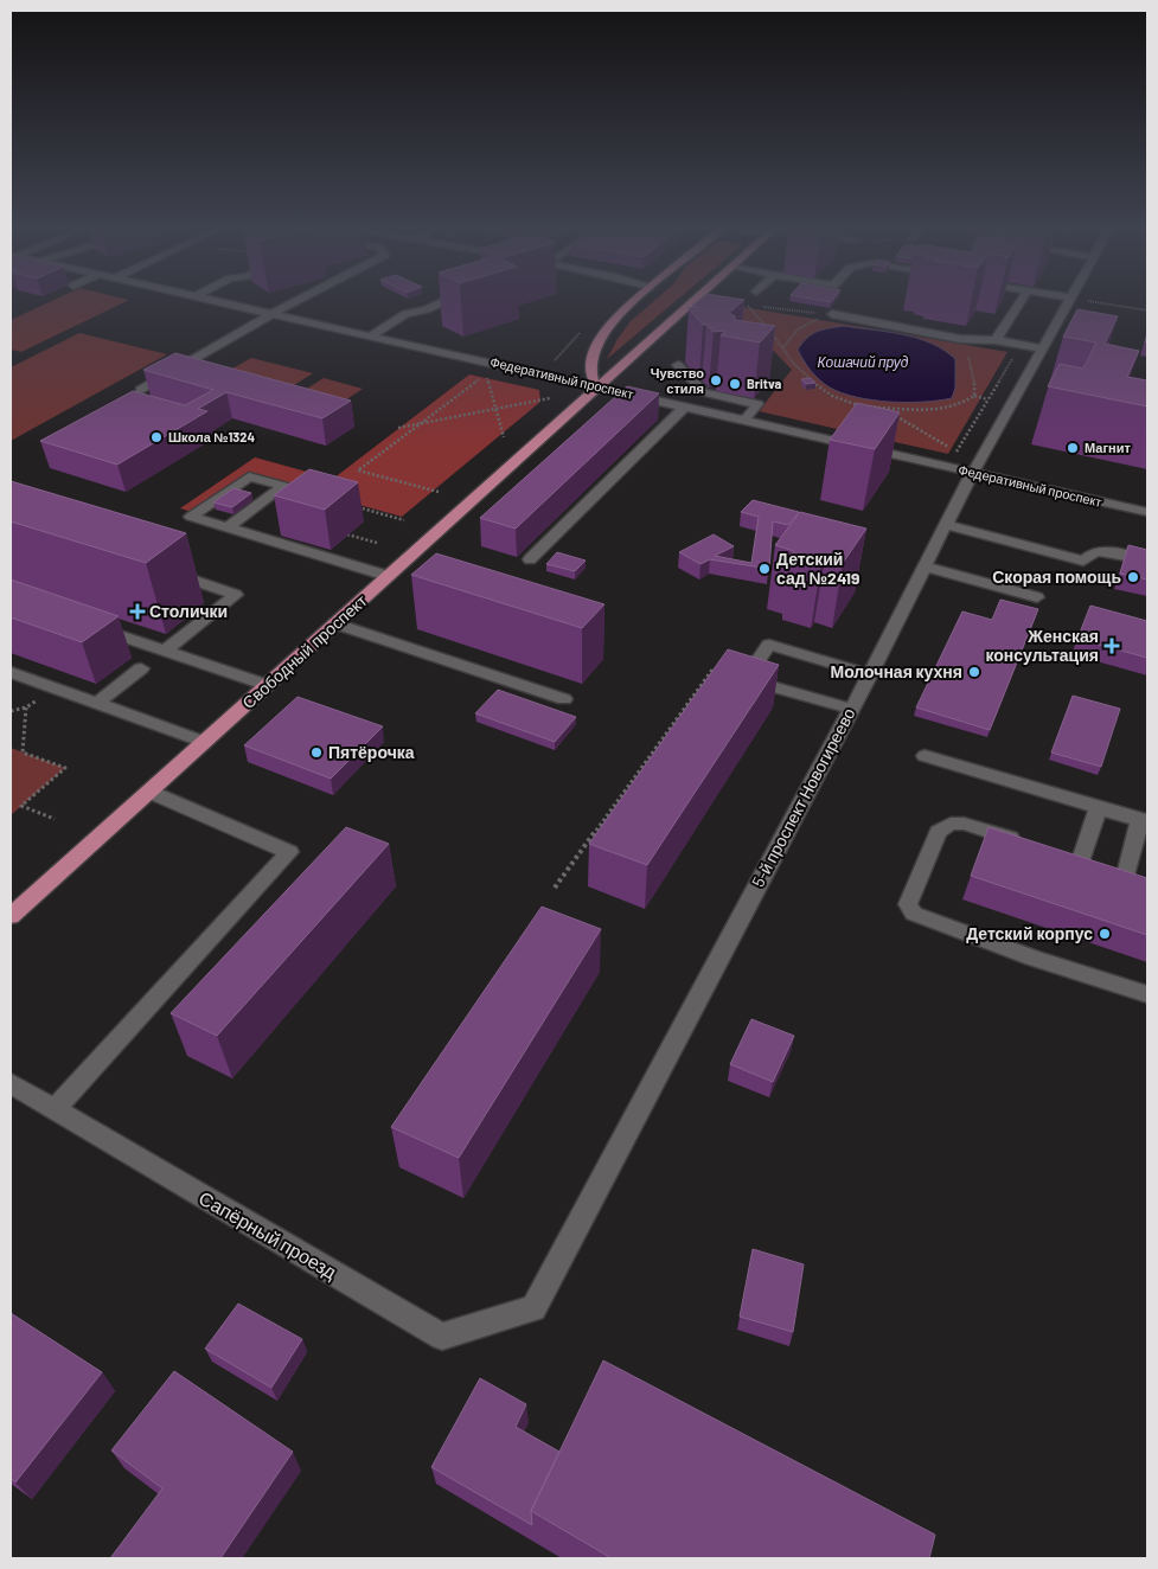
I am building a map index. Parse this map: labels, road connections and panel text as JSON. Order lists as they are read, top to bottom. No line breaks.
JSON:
{"streets":{"main road":["Свободный проспект"],"street":["Федеративный проспект","5-й проспект Новогиреево","Сапёрный проезд"]},"crossings":[["Федеративный проспект","Свободный проспект"],["Федеративный проспект","5-й проспект Новогиреево"],["5-й проспект Новогиреево","Сапёрный проезд"]],"water":["Кошачий пруд"],"places":{"other":["Чувство стиля","Britva","Школа №1324","Магнит","Детский сад №2419","Скорая помощь","Молочная кухня","Пятёрочка","Детский корпус"],"health":["Столички","Женская консультация"]}}
